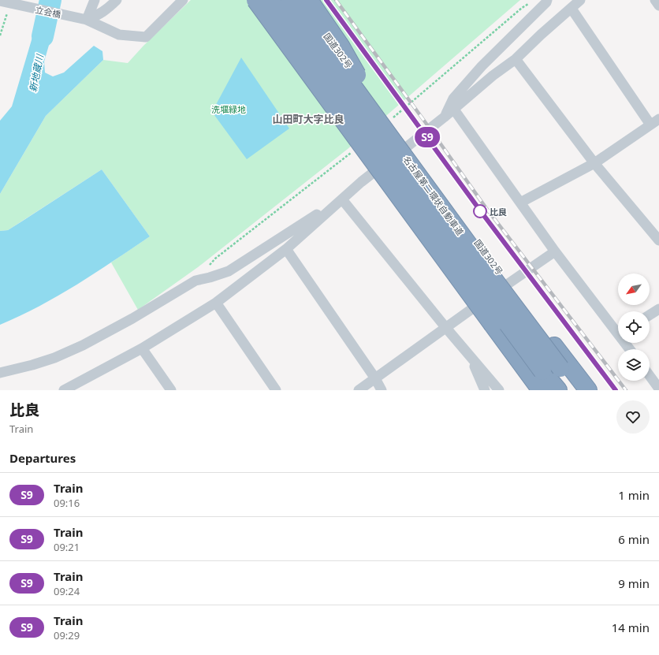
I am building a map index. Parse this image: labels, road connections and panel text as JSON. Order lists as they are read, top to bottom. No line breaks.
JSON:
{"streets":{"highway":["国道302号","名古屋第二環状自動車道"],"street":["立会橋"]},"districts":["山田町大字比良"],"water":["新地蔵川"],"parks":["洗堰緑地"],"places":["比良"],"north":"bottom left","page":{"on_map":"S9","heading":[["比良","Train"],"Departures"],"list":[{"mark":"S9","name":"Train","note":"09:16","value":"1 min"},{"mark":"S9","name":"Train","note":"09:21","value":"6 min"},{"mark":"S9","name":"Train","note":"09:24","value":"9 min"},{"mark":"S9","name":"Train","note":"09:29","value":"14 min"}]}}
